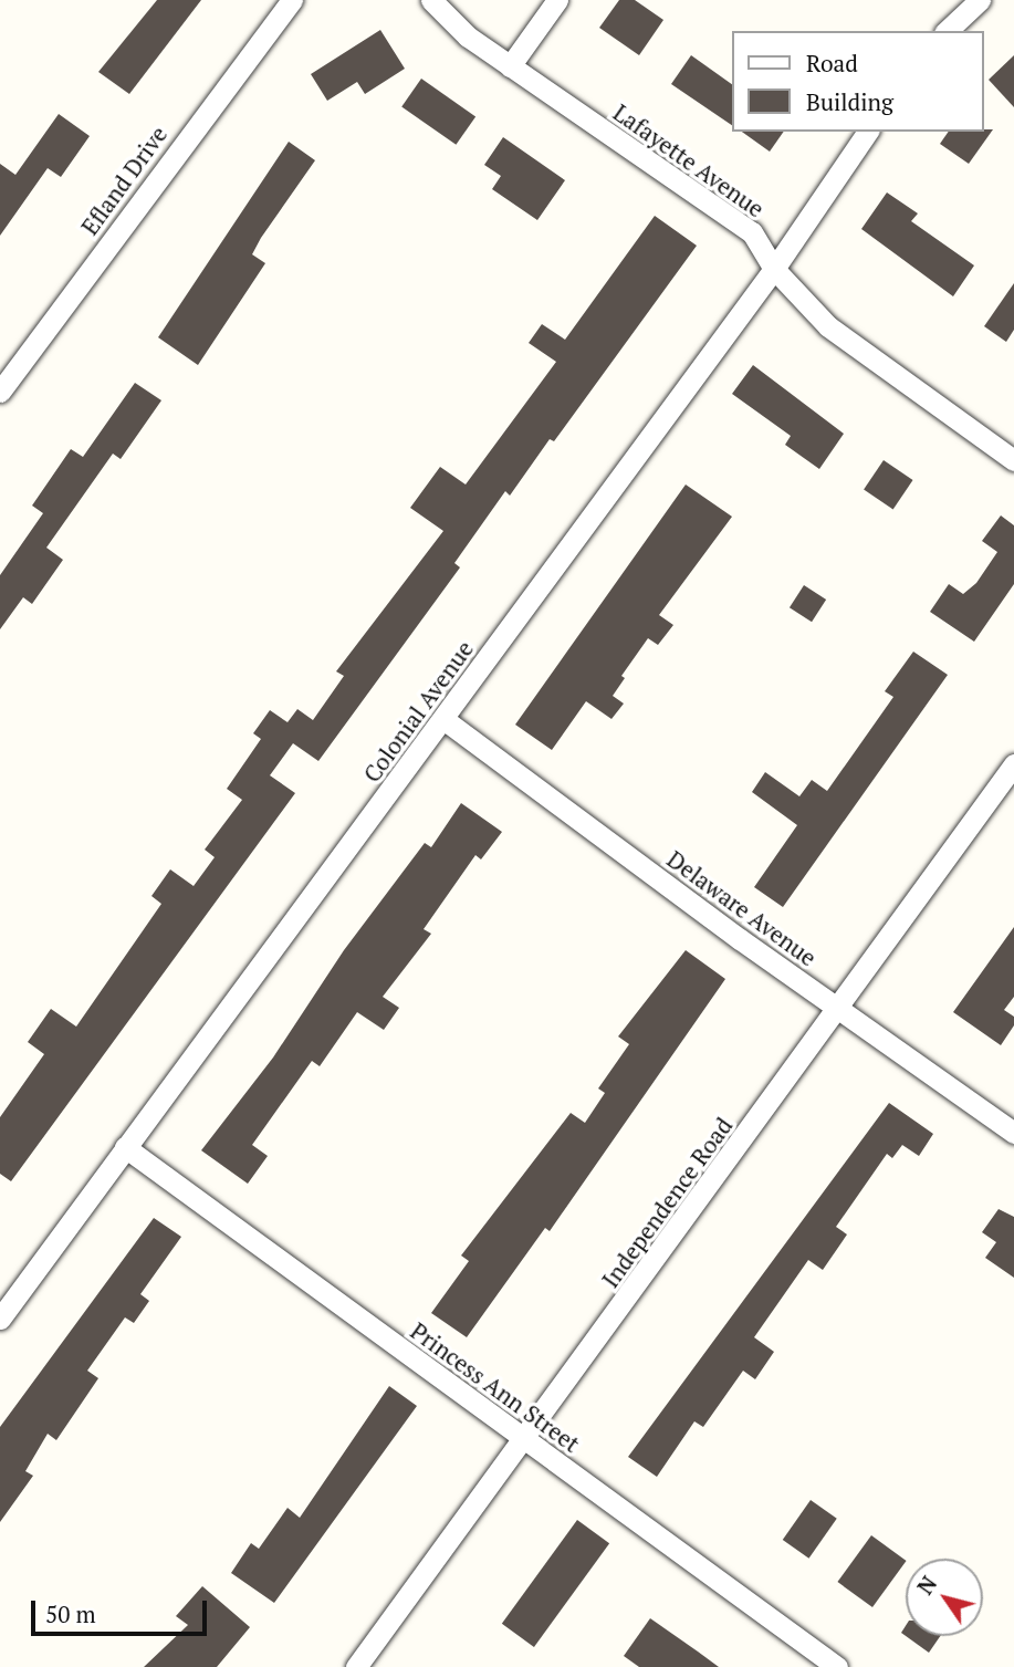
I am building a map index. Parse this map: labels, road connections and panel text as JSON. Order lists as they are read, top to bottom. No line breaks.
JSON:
{"streets":{"street":["Lafayette Avenue","Efland Drive","Colonial Avenue","Delaware Avenue","Independence Road","Princess Ann Street"]},"crossings":[["Lafayette Avenue","Colonial Avenue"],["Colonial Avenue","Delaware Avenue"],["Colonial Avenue","Princess Ann Street"],["Delaware Avenue","Independence Road"],["Independence Road","Princess Ann Street"]],"legend":["Road","Building"],"scale_bar":"50 m","north":"top left"}
